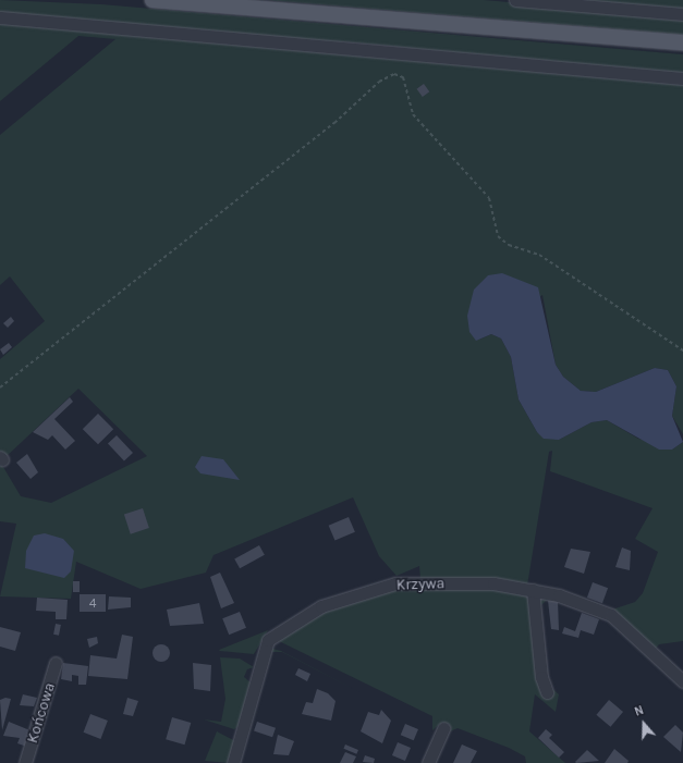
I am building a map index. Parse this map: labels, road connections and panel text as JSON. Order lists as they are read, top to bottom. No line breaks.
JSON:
{"streets":{"street":["Krzywa","Końcowa"]},"house_numbers":["4"],"north":"top"}
